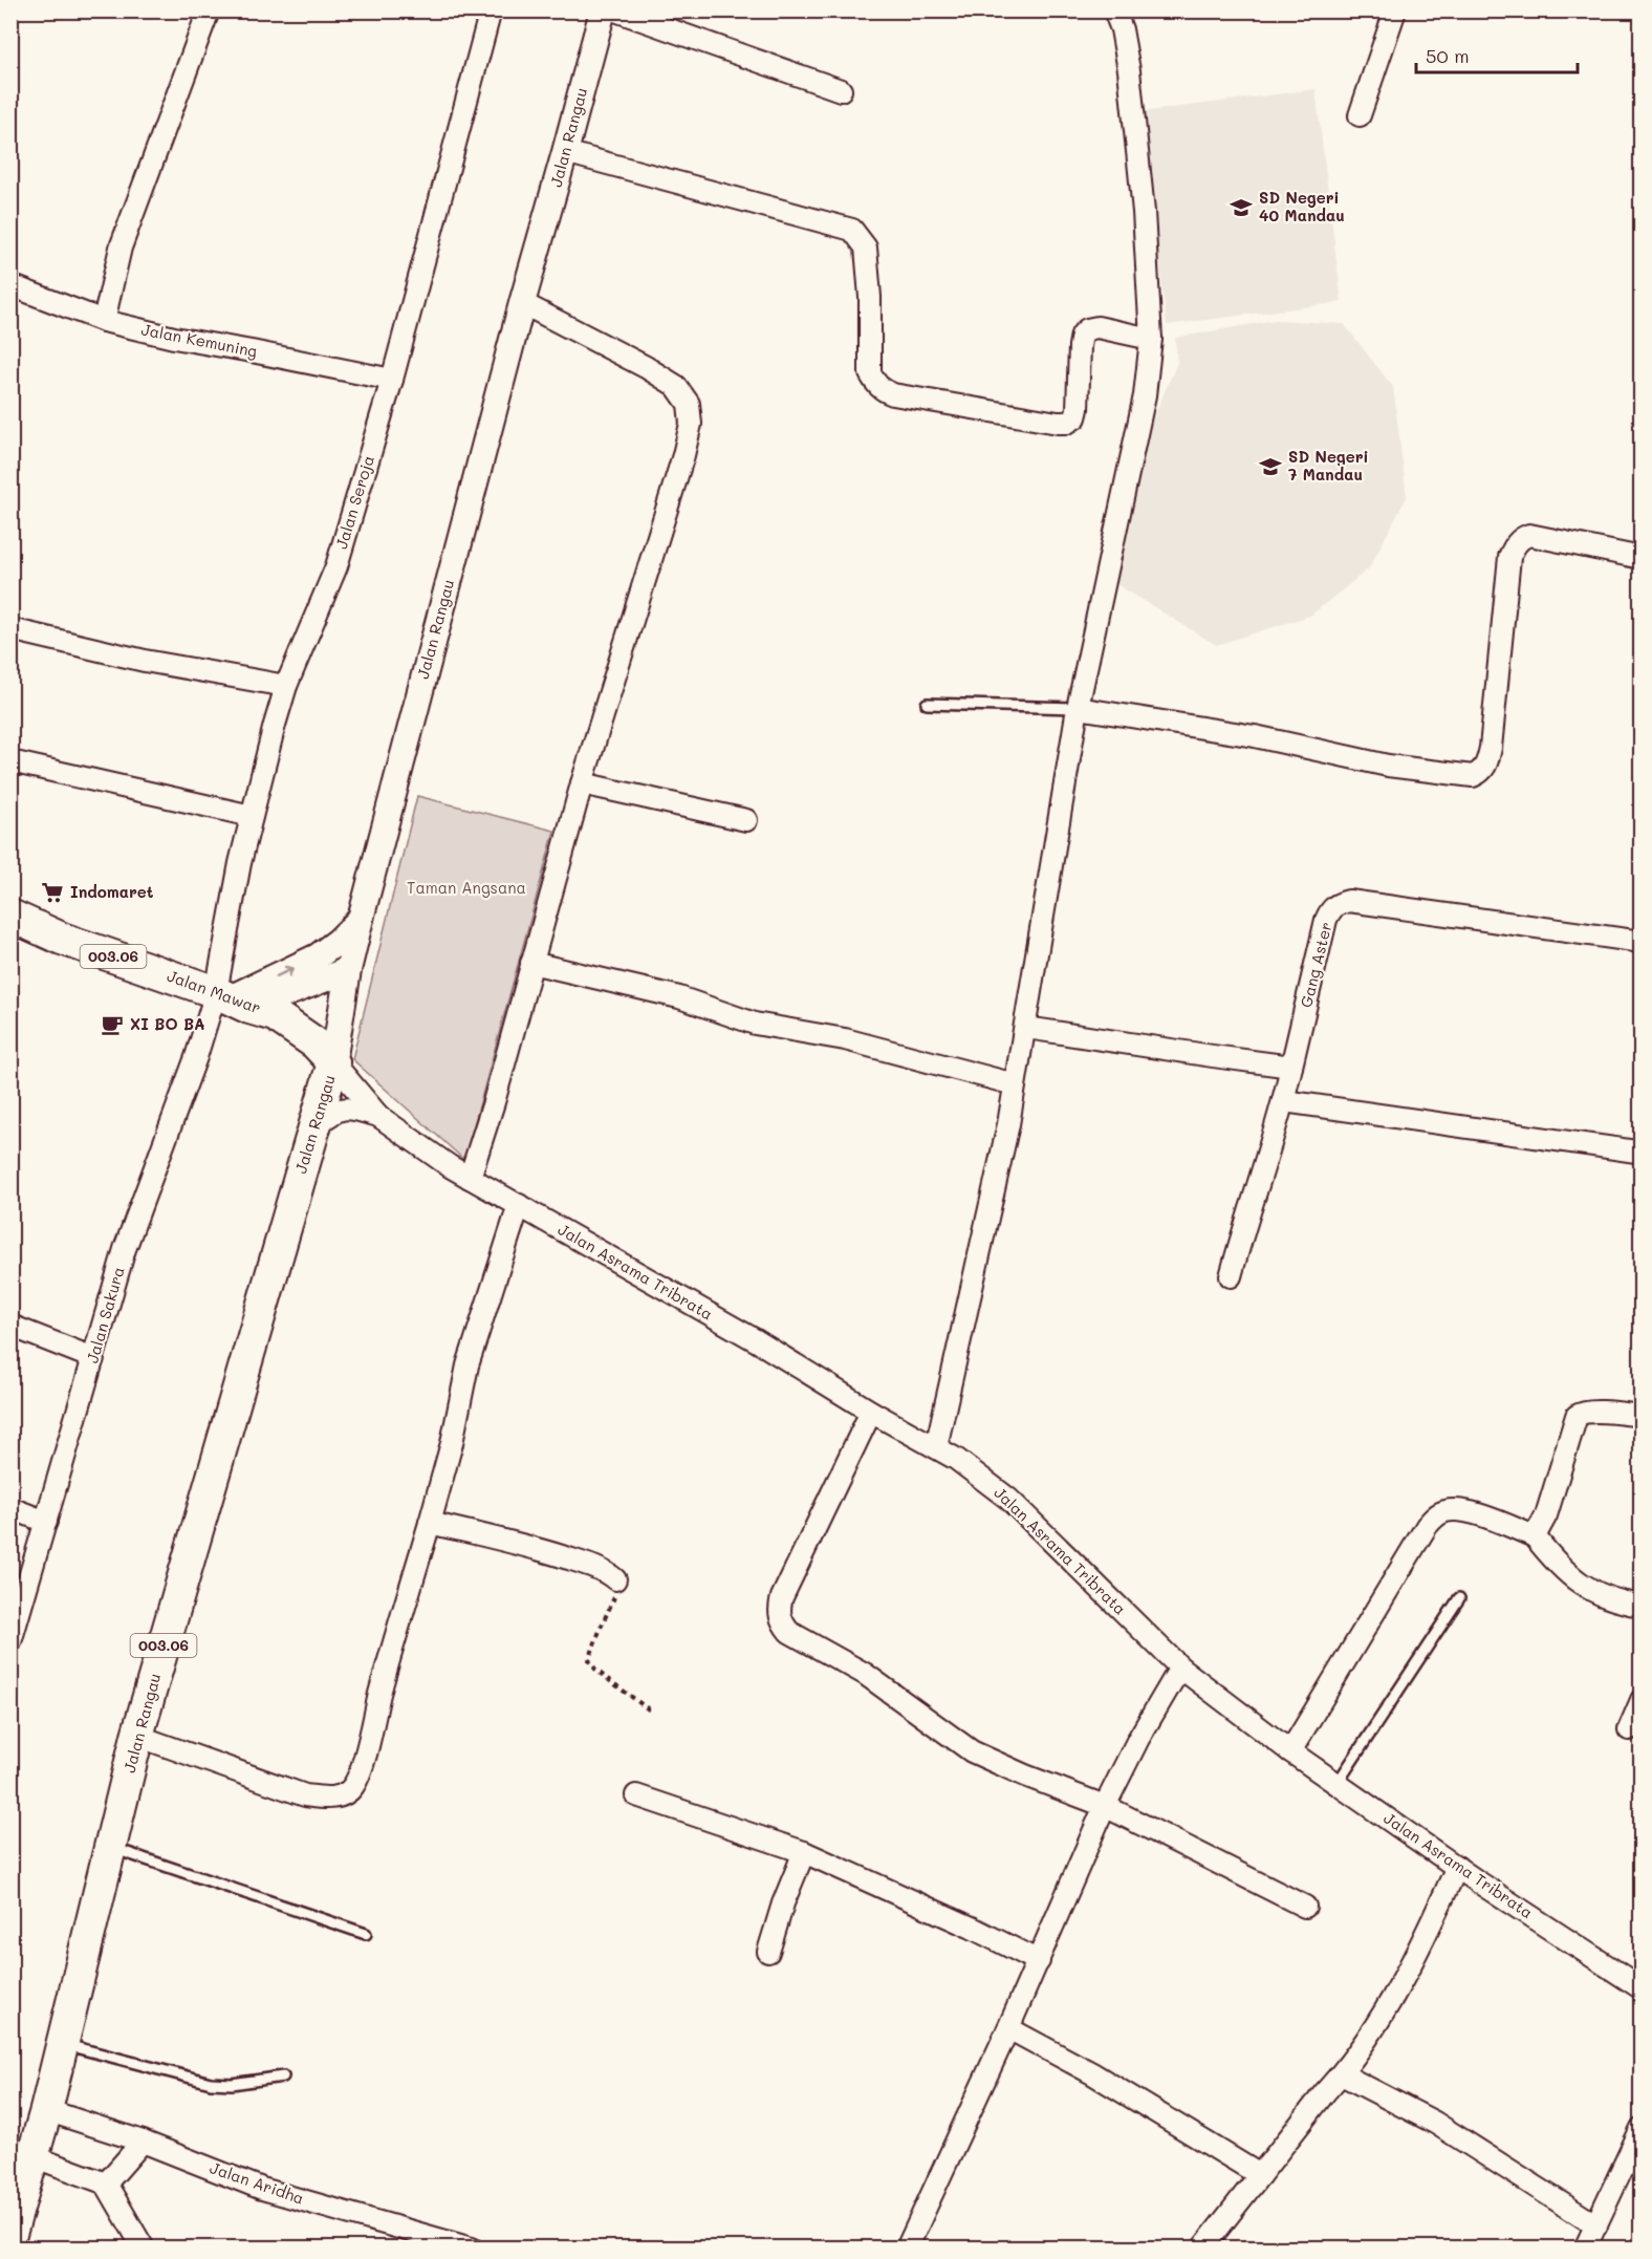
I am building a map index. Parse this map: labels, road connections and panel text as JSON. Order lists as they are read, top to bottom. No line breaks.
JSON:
{"streets":{"main road":["Jalan Rangau","003.06","Jalan Mawar"],"street":["Jalan Kemuning","Jalan Seroja","Gang Aster","Jalan Asrama Tribrata","Jalan Sakura","Jalan Aridha"]},"crossings":[["Jalan Rangau","Jalan Mawar"],["Jalan Rangau","Jalan Asrama Tribrata"],["Jalan Rangau","Jalan Aridha"],["Jalan Kemuning","Jalan Seroja"],["Jalan Seroja","Jalan Mawar"],["Jalan Seroja","Jalan Sakura"],["Jalan Mawar","Jalan Asrama Tribrata"],["Jalan Mawar","Jalan Sakura"]],"parks":["Taman Angsana"],"places":{"school or university":["SD Negeri 40 Mandau","SD Negeri 7 Mandau"],"supermarket":["Indomaret"],"cafe":["XI BO BA"]},"scale_bar":"50 m"}
